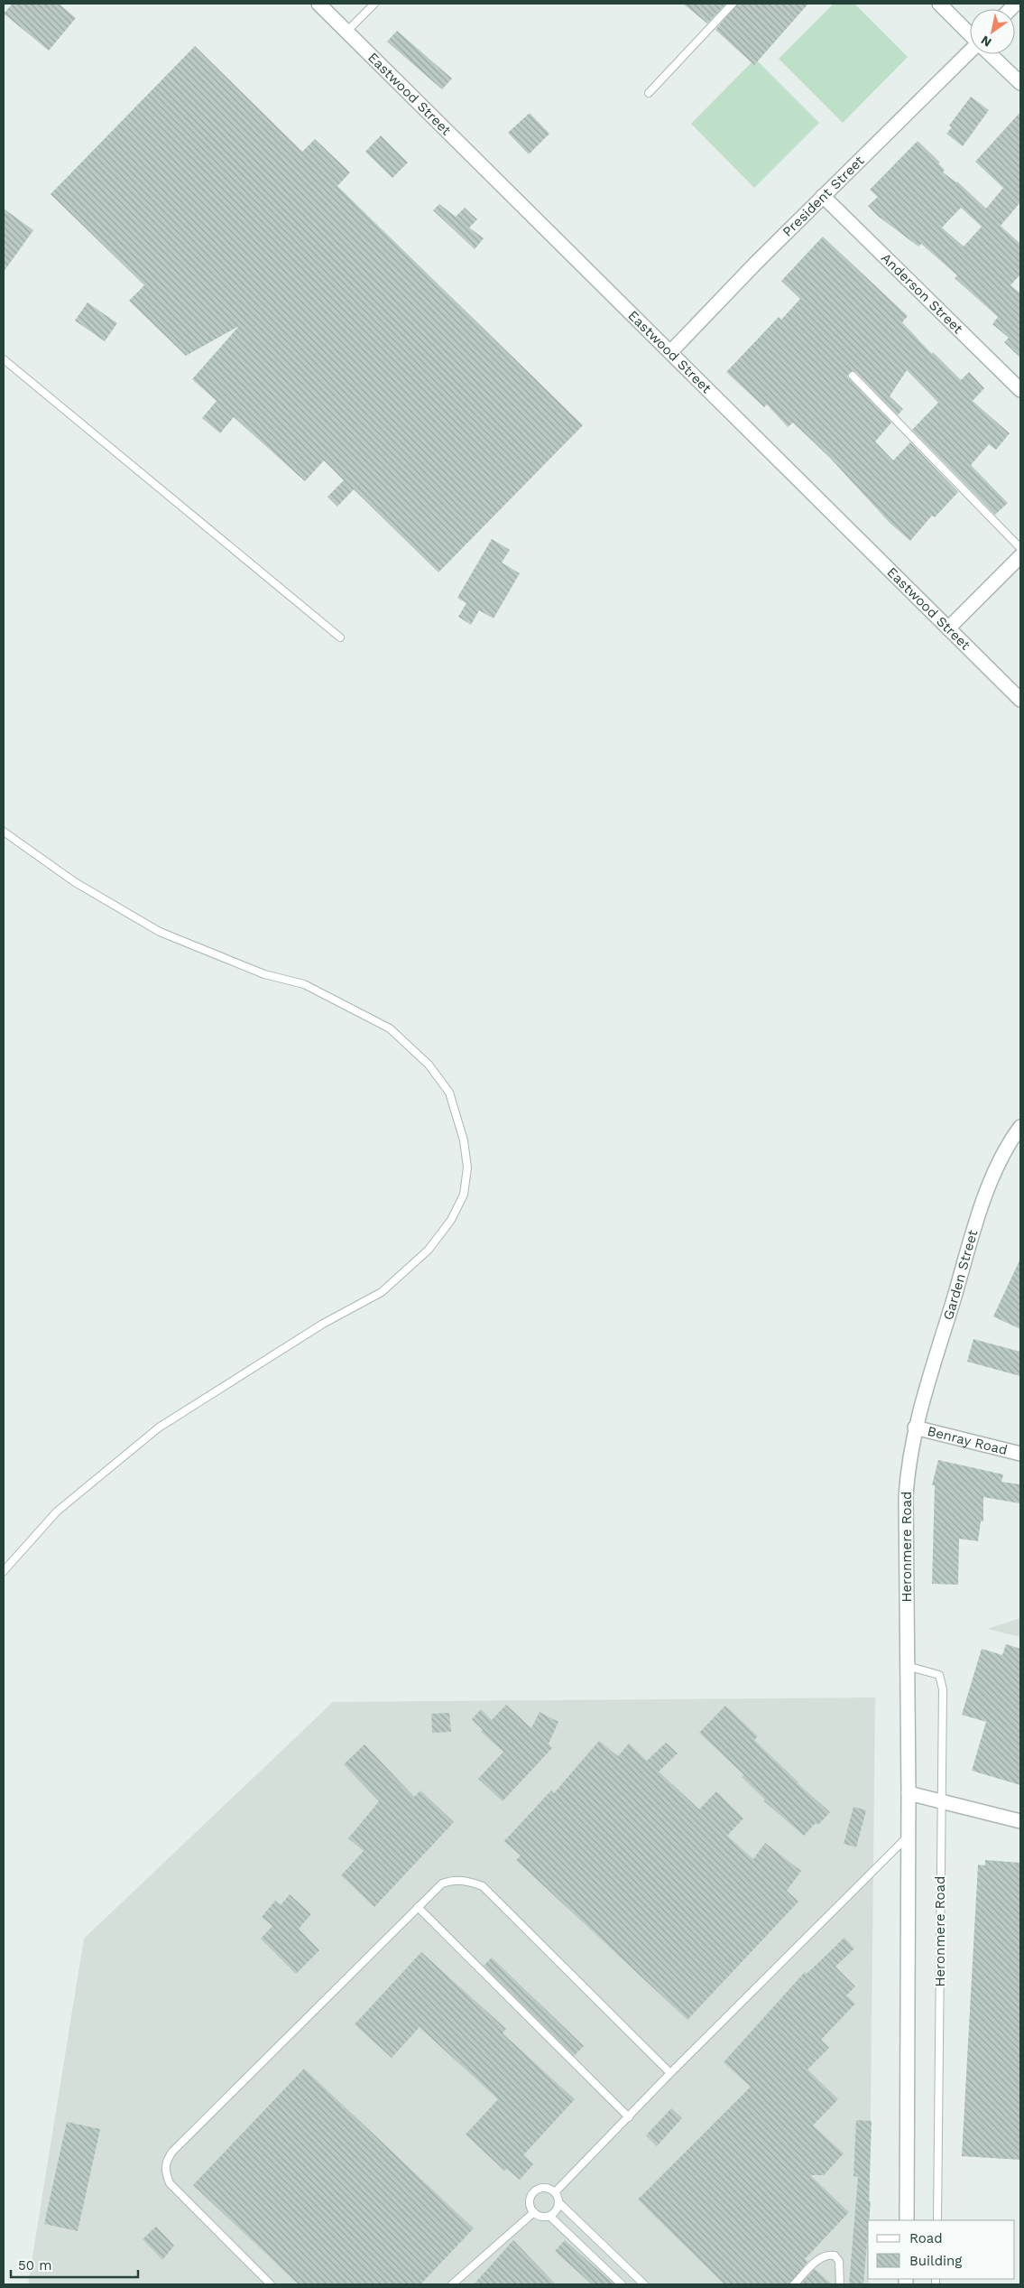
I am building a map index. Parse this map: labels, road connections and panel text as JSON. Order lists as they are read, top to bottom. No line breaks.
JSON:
{"streets":{"street":["Eastwood Street","President Street","Anderson Street","Garden Street","Benray Road","Heronmere Road"]},"crossings":[["Eastwood Street","President Street"],["President Street","Anderson Street"],["Garden Street","Benray Road"],["Garden Street","Heronmere Road"],["Benray Road","Heronmere Road"]],"legend":["Road","Building"],"scale_bar":"50 m","north":"bottom left"}
